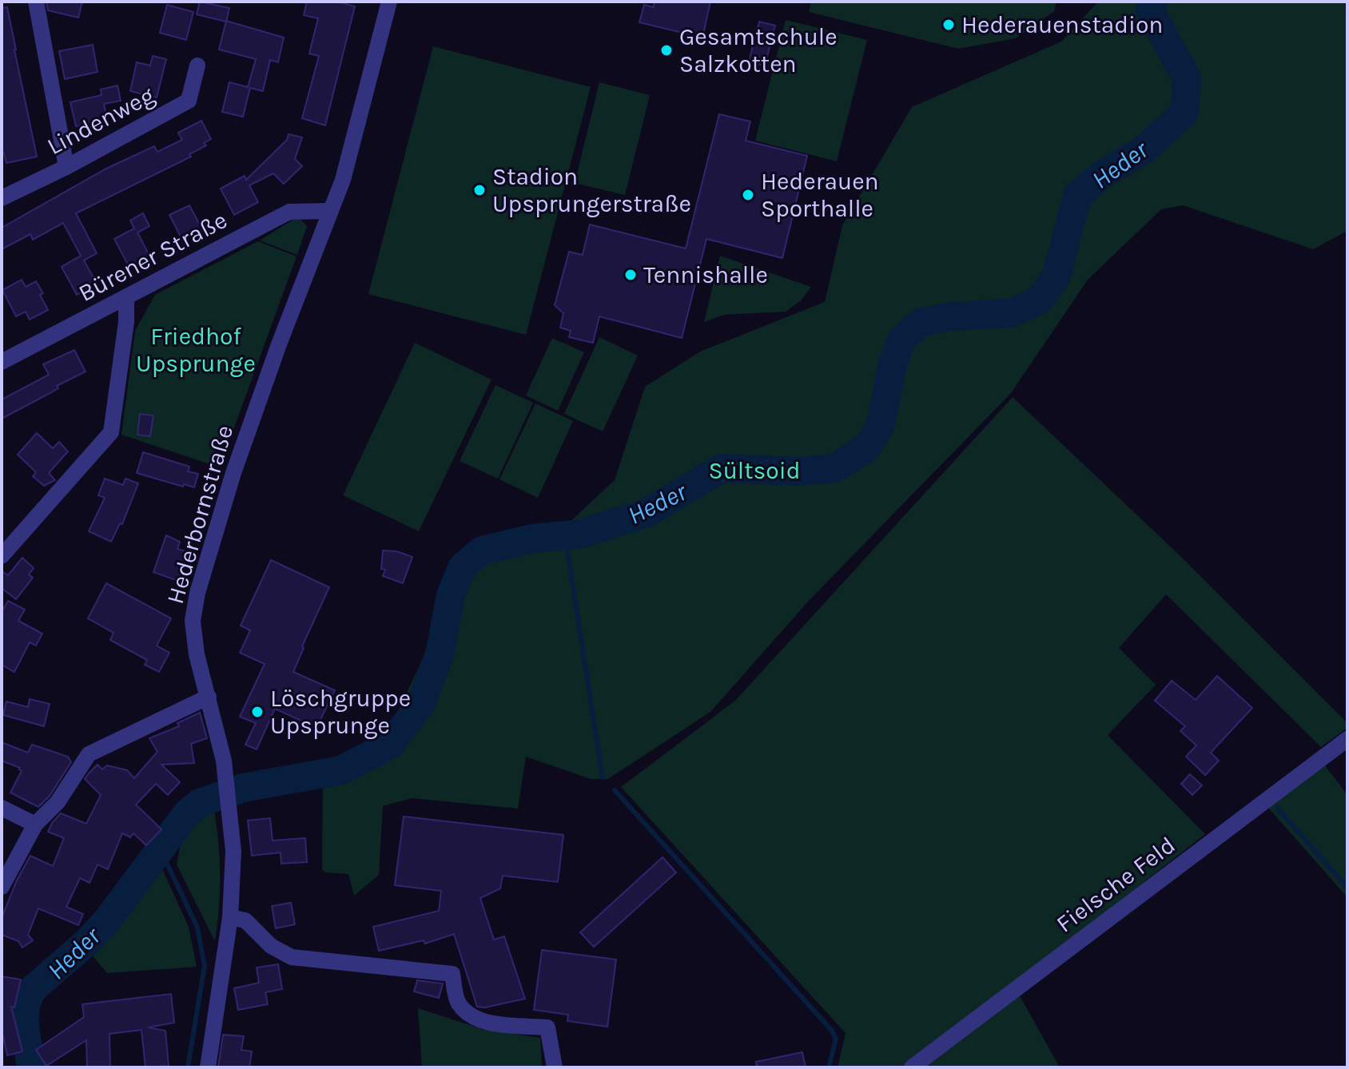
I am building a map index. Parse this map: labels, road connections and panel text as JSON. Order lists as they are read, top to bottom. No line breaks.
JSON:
{"streets":{"street":["Lindenweg","Bürener Straße","Hederbornstraße","Fielsche Feld"]},"crossings":[["Bürener Straße","Hederbornstraße"]],"water":["Heder"],"parks":["Friedhof Upsprunge","Sültsoid"],"places":["Hederauenstadion","Gesamtschule Salzkotten","Stadion Upsprungerstraße","Hederauen Sporthalle","Tennishalle","Löschgruppe Upsprunge"]}
